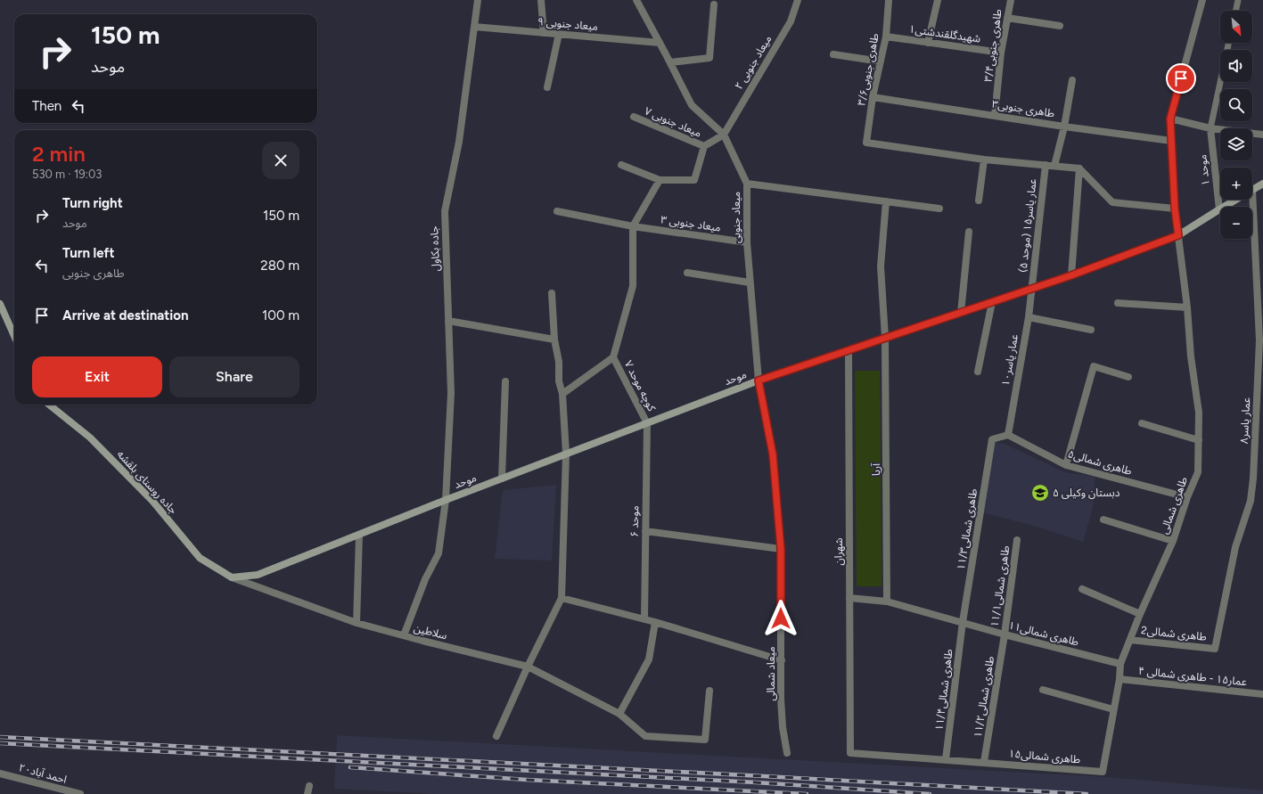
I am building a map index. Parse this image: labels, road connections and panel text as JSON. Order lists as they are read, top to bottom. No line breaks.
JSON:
{"streets":{"street":["میعاد جنوبی ۹","شهیدگلقندشتی۱","طاهری جنوبی۳/۴","میعاد جنوبی ۲","طاهری جنوبی۳/۶","طاهری جنوبی۳","میعاد جنوبی ۷","موحد ۱","میعاد جنوبی","میعاد جنوبی ۳","عمار یاسر۱۵ (موحد ۵)","جاده بکاول","عمار یاسر۱۰","موحد","کوچه موحد ۷","عمار یاسر۸","طاهری شمالی۵","آریا","جاده روستای بلقشه","طاهری شمالی","موحد ۶","طاهری شمالی۱۱/۳","شهران","طاهری شمالی۱۱/۱","سلاطین","طاهری شمالی۱۱","طاهری شمالی2","میعاد شمالی","عمار۱۵ - طاهری شمالی ۴","طاهری شمالی۱۱/۴","طاهری شمالی۱۱/۲","طاهری شمالی۱۵","احمد آباد۲۰"]},"crossings":[["میعاد جنوبی ۹","میعاد جنوبی"],["میعاد جنوبی ۹","جاده بکاول"],["شهیدگلقندشتی۱","طاهری جنوبی۳/۴"],["شهیدگلقندشتی۱","طاهری جنوبی۳/۶"],["طاهری جنوبی۳/۴","طاهری جنوبی۳"],["میعاد جنوبی ۲","میعاد جنوبی"],["طاهری جنوبی۳/۶","طاهری جنوبی۳"],["طاهری جنوبی۳","طاهری شمالی"],["موحد ۱","موحد"],["میعاد جنوبی","میعاد جنوبی ۳"],["میعاد جنوبی","موحد"],["میعاد جنوبی","میعاد شمالی"],["عمار یاسر۱۵ (موحد ۵)","عمار یاسر۱۰"],["عمار یاسر۱۵ (موحد ۵)","موحد"],["جاده بکاول","موحد"],["جاده بکاول","سلاطین"],["عمار یاسر۱۰","موحد"],["عمار یاسر۱۰","طاهری شمالی۵"],["عمار یاسر۱۰","طاهری شمالی۱۱/۳"],["موحد","کوچه موحد ۷"],["موحد","عمار یاسر۸"],["موحد","آریا"],["موحد","جاده روستای بلقشه"],["موحد","طاهری شمالی"],["موحد","موحد ۶"],["موحد","شهران"],["موحد","سلاطین"],["موحد","میعاد شمالی"],["کوچه موحد ۷","موحد ۶"],["عمار یاسر۸","طاهری شمالی2"],["طاهری شمالی۵","طاهری شمالی"],["طاهری شمالی۵","طاهری شمالی۱۱/۳"],["آریا","طاهری شمالی۱۱"],["جاده روستای بلقشه","سلاطین"],["طاهری شمالی","طاهری شمالی۱۱"],["طاهری شمالی","طاهری شمالی2"],["طاهری شمالی","عمار۱۵ - طاهری شمالی ۴"],["طاهری شمالی","طاهری شمالی۱۵"],["طاهری شمالی۱۱/۳","طاهری شمالی۱۱"],["طاهری شمالی۱۱/۳","طاهری شمالی۱۱/۴"],["شهران","طاهری شمالی۱۱"],["شهران","طاهری شمالی۱۵"],["طاهری شمالی۱۱/۱","طاهری شمالی۱۱"],["طاهری شمالی۱۱/۱","طاهری شمالی۱۱/۲"],["طاهری شمالی۱۱","طاهری شمالی۱۱/۴"],["طاهری شمالی۱۱","طاهری شمالی۱۱/۲"],["طاهری شمالی۱۱/۴","طاهری شمالی۱۵"],["طاهری شمالی۱۱/۲","طاهری شمالی۱۵"]],"places":{"school or university":["دبستان وکیلی ۵"]},"north":"bottom right","page":{"map_buttons":["+","−"],"turn":["150 m","موحد"],"then":"Then","heading":["2 min","530 m · 19:03"],"list":[{"name":"Turn right","note":"موحد","value":"150 m"},{"name":"Turn left","note":"طاهری جنوبی","value":"280 m"},{"name":"Arrive at destination","value":"100 m"}],"buttons":["Exit","Share"]}}
